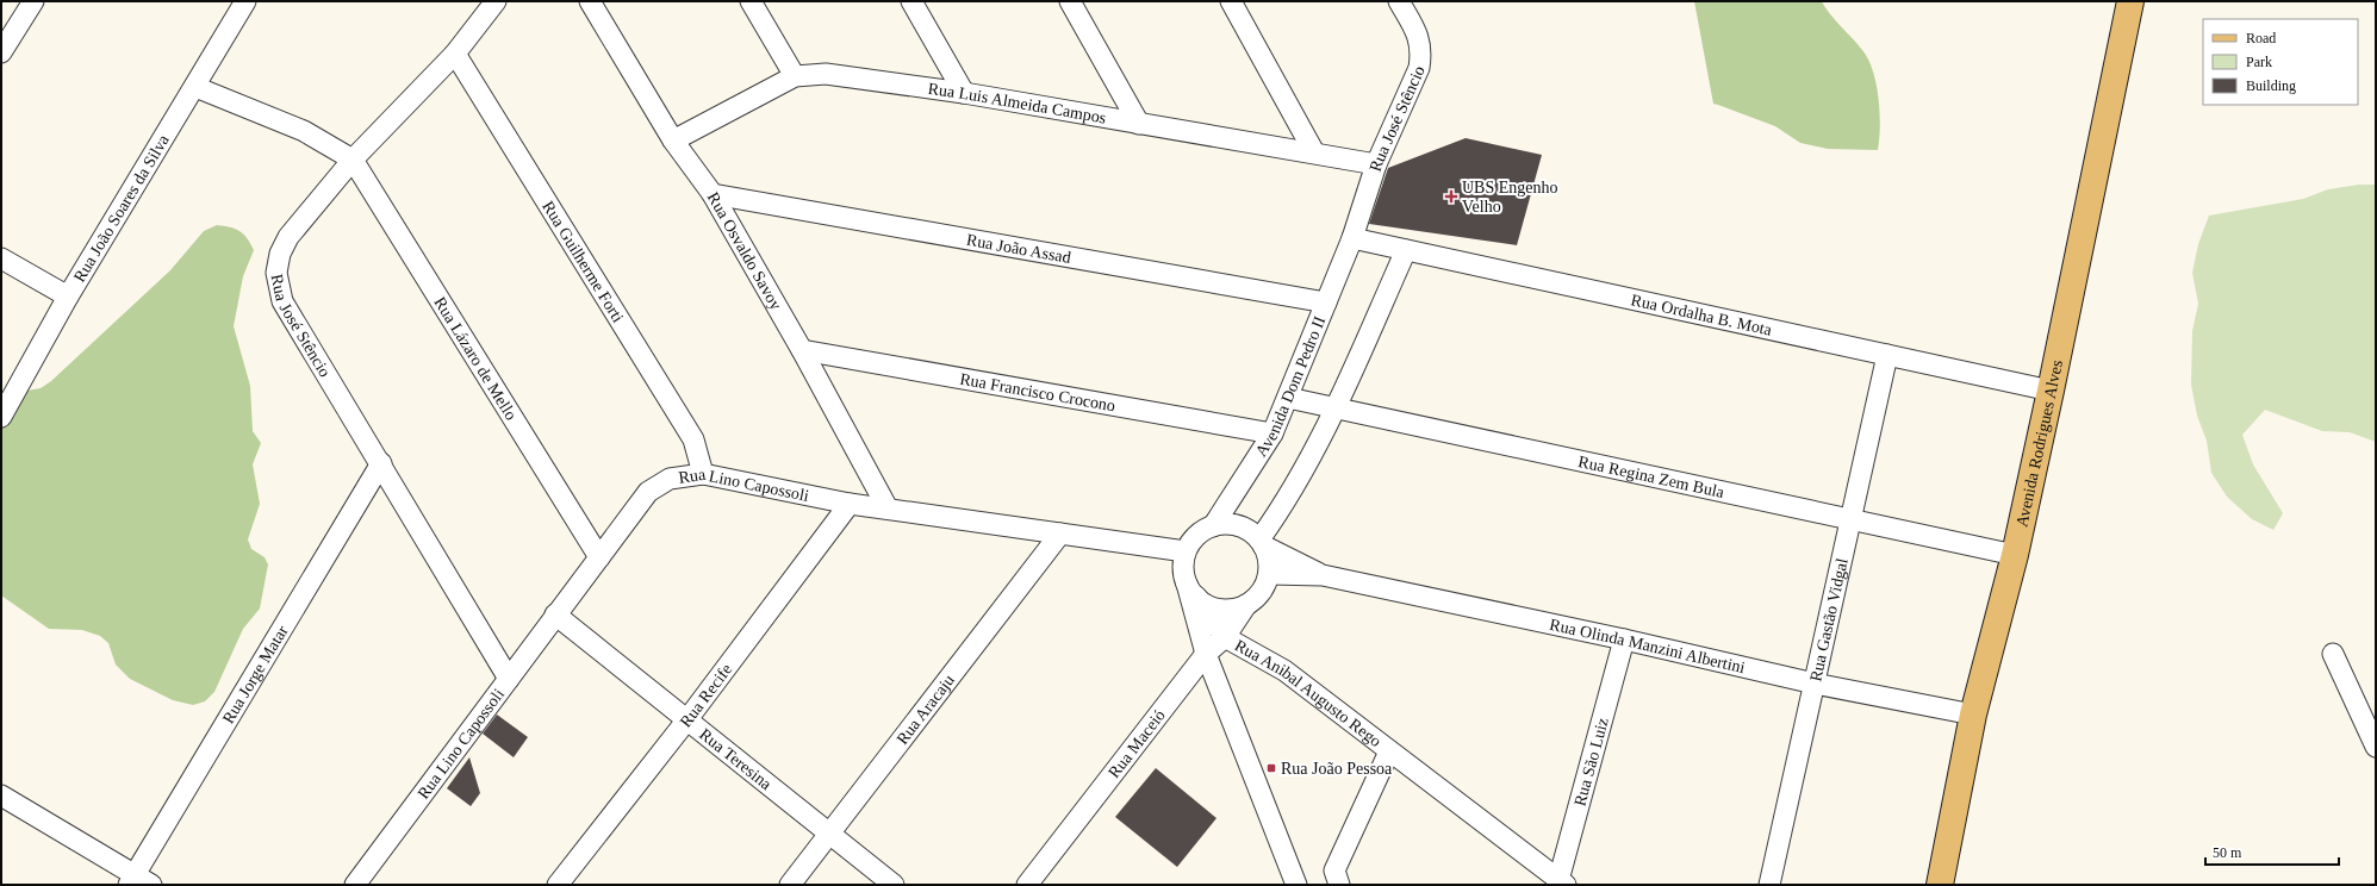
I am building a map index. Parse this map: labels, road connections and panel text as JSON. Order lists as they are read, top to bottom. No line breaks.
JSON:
{"streets":{"main road":["Avenida Rodrigues Alves"],"street":["Rua Luis Almeida Campos","Rua José Stêncio","Rua João Soares da Silva","Rua João Assad","Rua Osvaldo Savoy","Rua Guilherme Forti","Rua Ordalha B. Mota","Rua Lázaro de Mello","Avenida Dom Pedro II","Rua Francisco Crocono","Rua Regina Zem Bula","Rua Lino Capossoli","Rua Gastão Vidgal","Rua Olinda Manzini Albertini","Rua Jorge Matar","Rua Anibal Augusto Rego","Rua Recife","Rua Aracaju","Rua Maceió","Rua Teresina","Rua São Luiz"]},"crossings":[["Rua Luis Almeida Campos","Rua José Stêncio"],["Rua Luis Almeida Campos","Rua Osvaldo Savoy"],["Rua José Stêncio","Rua Guilherme Forti"],["Rua José Stêncio","Rua Ordalha B. Mota"],["Rua José Stêncio","Rua Lázaro de Mello"],["Rua José Stêncio","Avenida Dom Pedro II"],["Rua José Stêncio","Rua Lino Capossoli"],["Rua José Stêncio","Rua Jorge Matar"],["Rua João Assad","Rua Osvaldo Savoy"],["Rua João Assad","Avenida Dom Pedro II"],["Rua Osvaldo Savoy","Rua Francisco Crocono"],["Rua Osvaldo Savoy","Rua Lino Capossoli"],["Rua Guilherme Forti","Rua Lino Capossoli"],["Rua Ordalha B. Mota","Avenida Dom Pedro II"],["Rua Ordalha B. Mota","Avenida Rodrigues Alves"],["Rua Ordalha B. Mota","Rua Gastão Vidgal"],["Rua Lázaro de Mello","Rua Lino Capossoli"],["Avenida Dom Pedro II","Rua Francisco Crocono"],["Avenida Dom Pedro II","Rua Regina Zem Bula"],["Avenida Dom Pedro II","Rua Lino Capossoli"],["Avenida Dom Pedro II","Rua Olinda Manzini Albertini"],["Avenida Dom Pedro II","Rua Anibal Augusto Rego"],["Avenida Dom Pedro II","Rua Maceió"],["Avenida Rodrigues Alves","Rua Regina Zem Bula"],["Avenida Rodrigues Alves","Rua Olinda Manzini Albertini"],["Rua Regina Zem Bula","Rua Gastão Vidgal"],["Rua Lino Capossoli","Rua Olinda Manzini Albertini"],["Rua Lino Capossoli","Rua Anibal Augusto Rego"],["Rua Lino Capossoli","Rua Recife"],["Rua Lino Capossoli","Rua Aracaju"],["Rua Lino Capossoli","Rua Maceió"],["Rua Lino Capossoli","Rua Teresina"],["Rua Gastão Vidgal","Rua Olinda Manzini Albertini"],["Rua Olinda Manzini Albertini","Rua Anibal Augusto Rego"],["Rua Olinda Manzini Albertini","Rua Maceió"],["Rua Olinda Manzini Albertini","Rua São Luiz"],["Rua Anibal Augusto Rego","Rua Maceió"],["Rua Anibal Augusto Rego","Rua São Luiz"],["Rua Recife","Rua Teresina"],["Rua Aracaju","Rua Teresina"]],"places":{"health":["UBS Engenho Velho"],"transit":["Rua João Pessoa"]},"legend":["Road","Park","Building"],"scale_bar":"50 m"}
